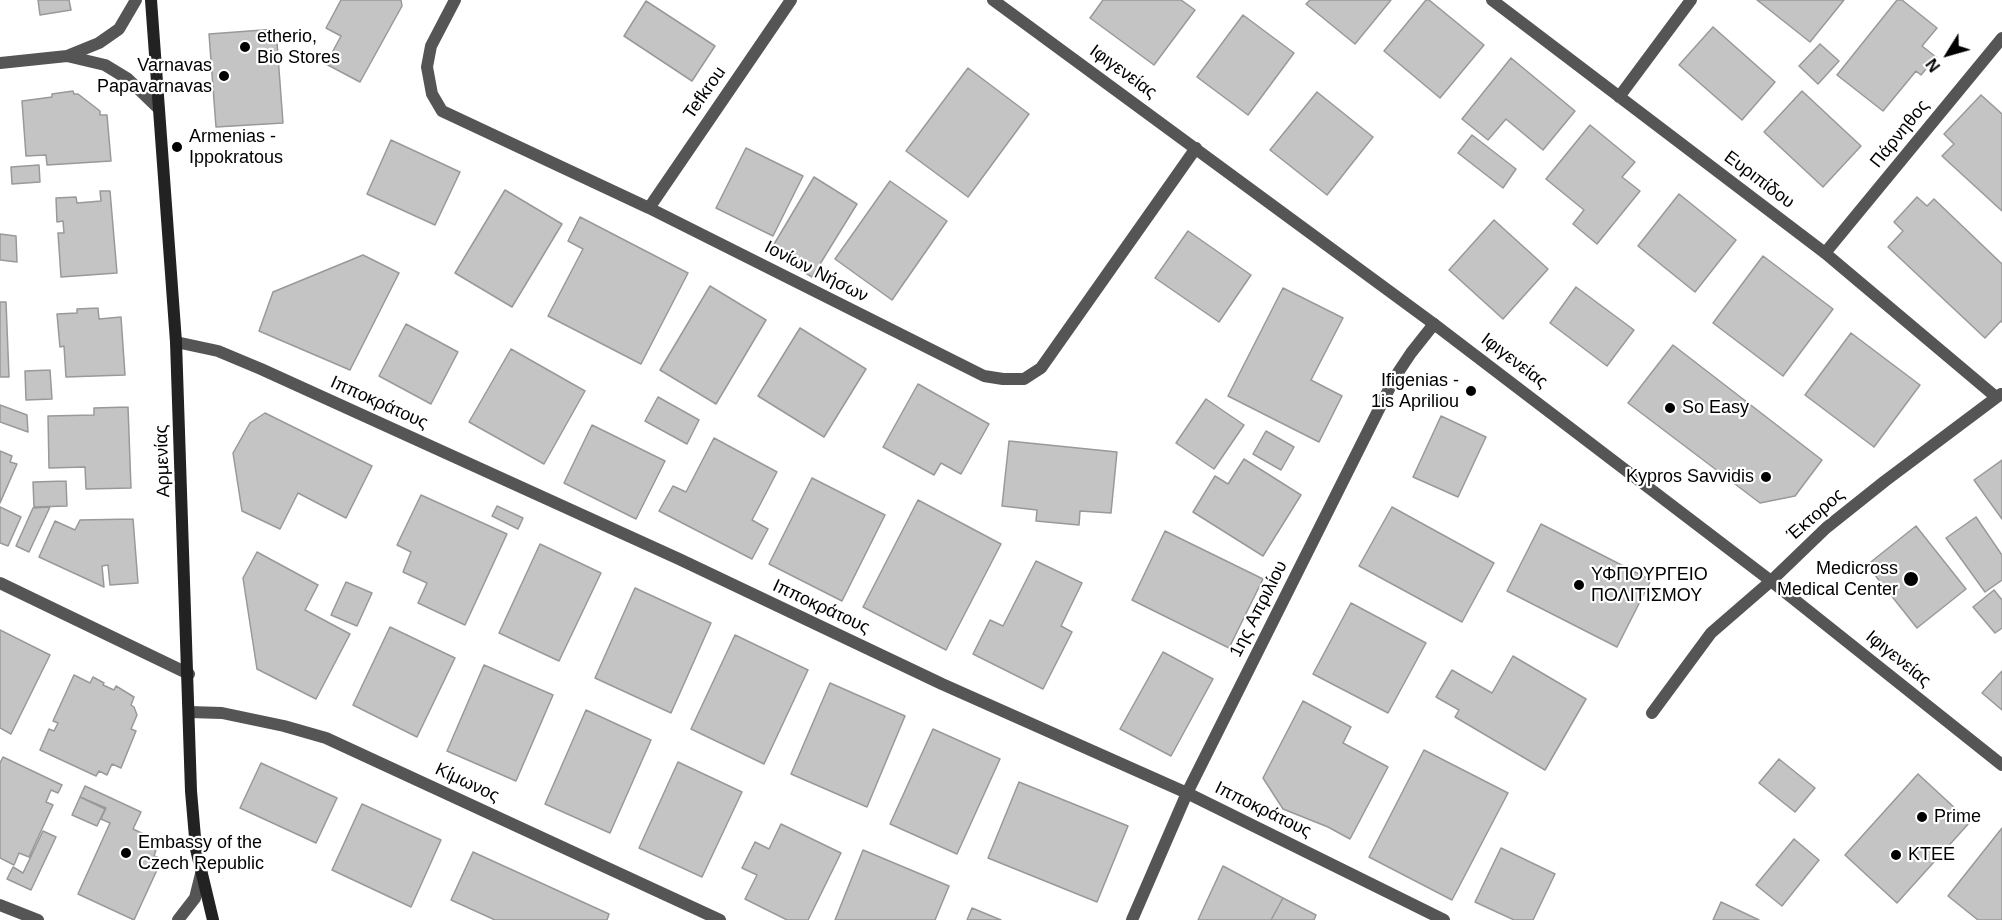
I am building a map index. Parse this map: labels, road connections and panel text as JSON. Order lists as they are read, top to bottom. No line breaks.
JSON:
{"streets":{"main road":["Αρμενίας"],"street":["Ιφιγενείας","Tefkrou","Πάρνηθος","Ευριπίδου","Ιονίων Νήσων","Ιπποκράτους","Έκτορος","1ης Απριλίου","Κίμωνος"]},"crossings":[["Ιφιγενείας","Ιονίων Νήσων"],["Ιφιγενείας","Έκτορος"],["Ιφιγενείας","1ης Απριλίου"],["Tefkrou","Ιονίων Νήσων"],["Πάρνηθος","Ευριπίδου"],["Ευριπίδου","Έκτορος"],["Ιπποκράτους","Αρμενίας"],["Ιπποκράτους","1ης Απριλίου"],["Αρμενίας","Κίμωνος"]],"places":["etherio, Bio Stores","Varnavas Papavarnavas","Armenias - Ippokratous","Ifigenias - 1is Apriliou","So Easy","Kypros Savvidis","Medicross Medical Center","ΥΦΠΟΥΡΓΕΙΟ ΠΟΛΙΤΙΣΜΟΥ","Prime","Embassy of the Czech Republic","KTEE"],"north":"bottom left"}
